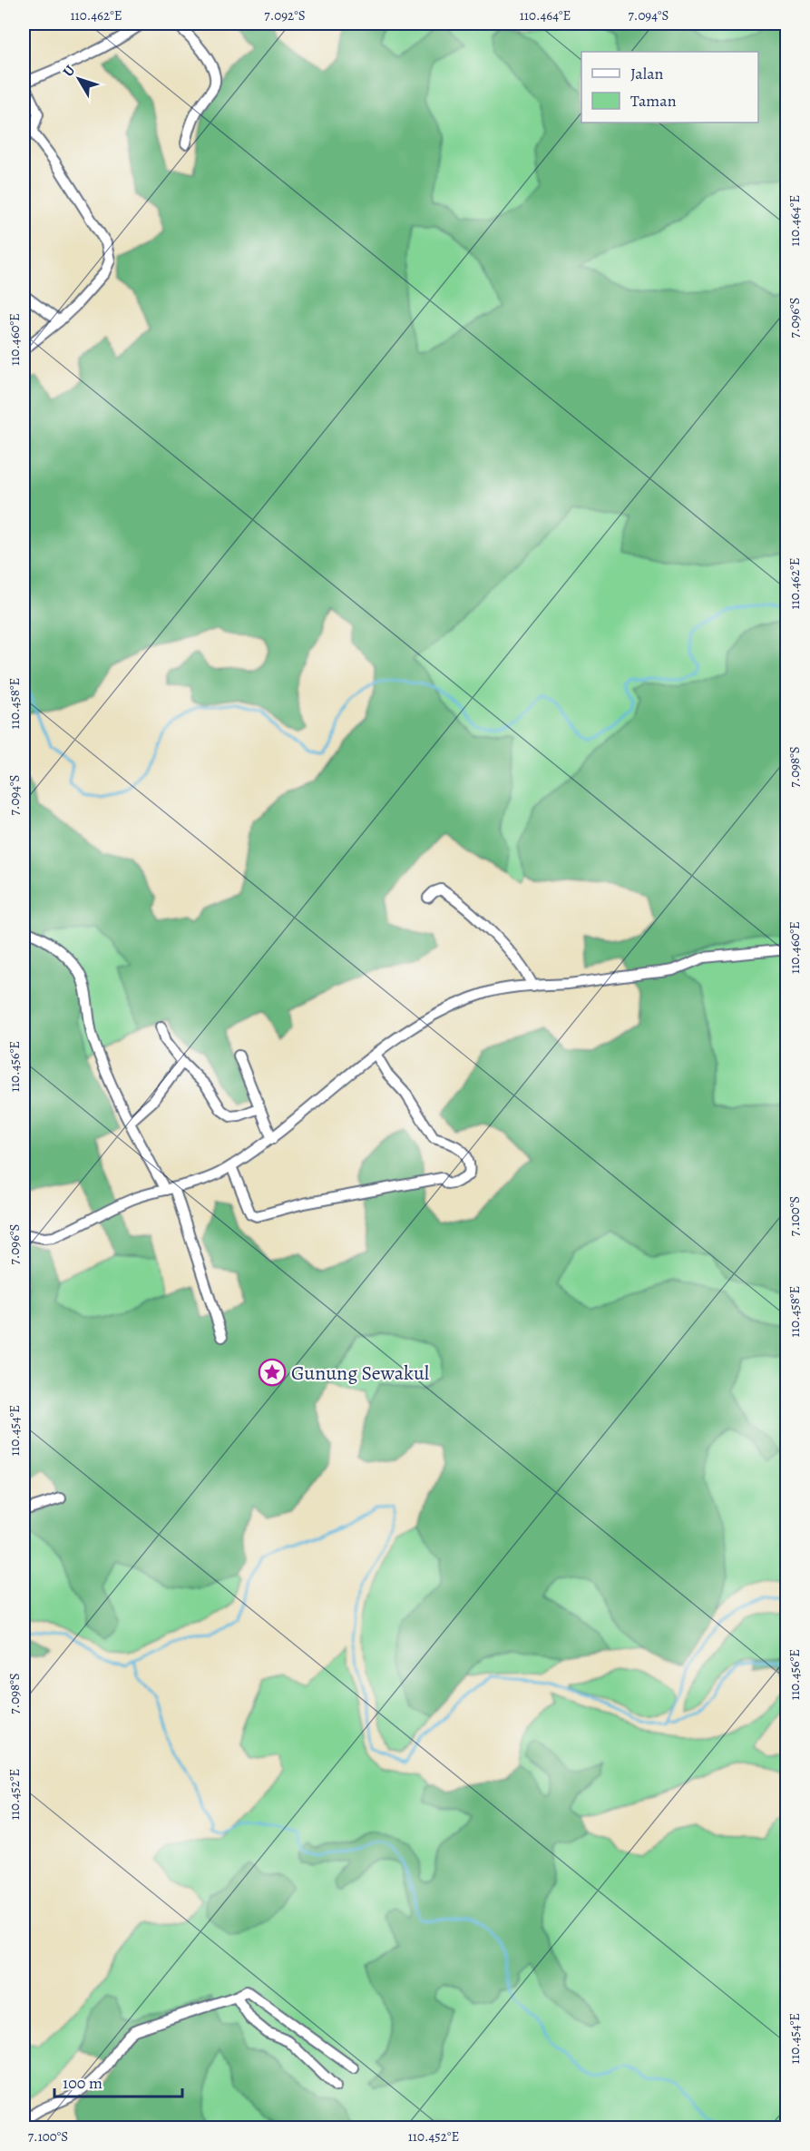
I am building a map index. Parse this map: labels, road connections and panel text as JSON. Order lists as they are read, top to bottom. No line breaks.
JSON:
{"places":{"place":["Gunung Sewakul"]},"legend":["Jalan","Taman"],"scale_bar":"100 m","north":"top left","coordinates":["110.462°E","7.092°S","110.464°E","7.094°S","7.096°S","110.460°E","110.458°E","7.098°S","110.456°E","7.100°S","110.454°E","110.452°E"]}
